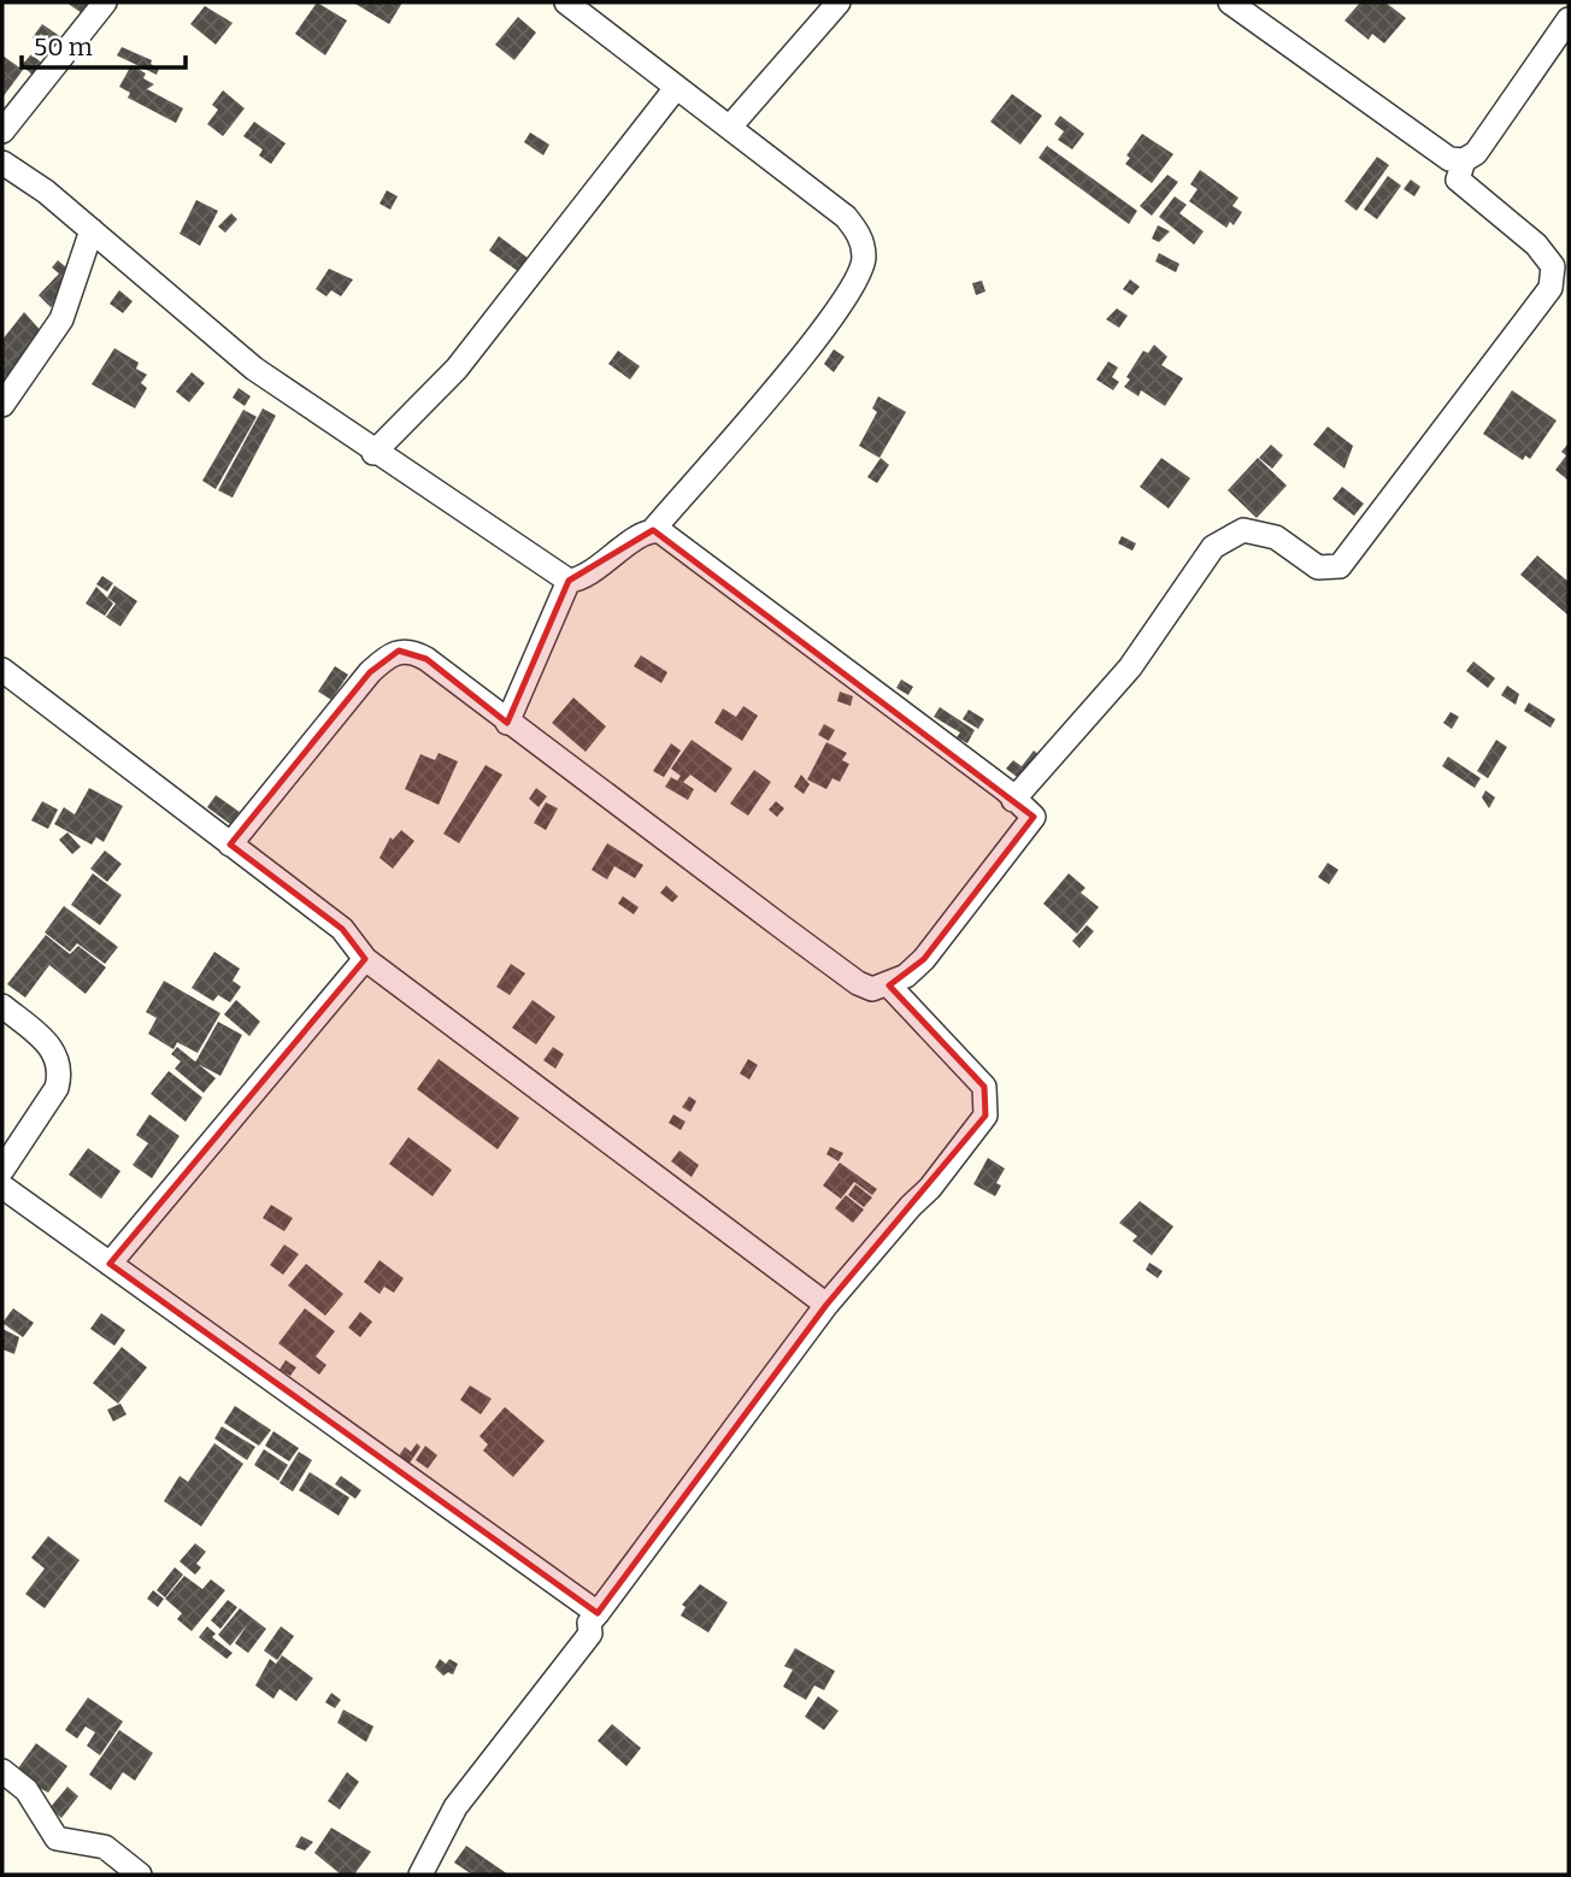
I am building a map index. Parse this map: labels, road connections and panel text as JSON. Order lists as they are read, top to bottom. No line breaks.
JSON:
{"scale_bar":"50 m"}
